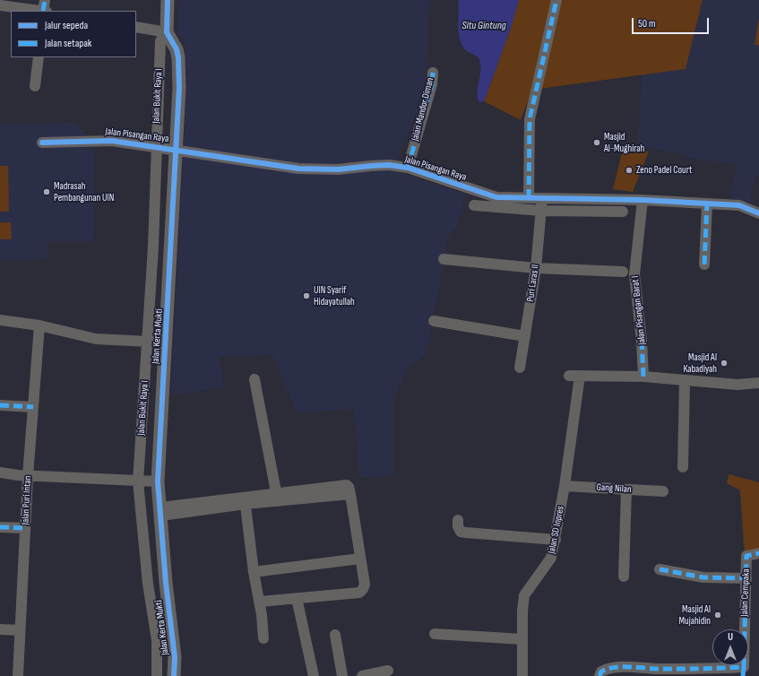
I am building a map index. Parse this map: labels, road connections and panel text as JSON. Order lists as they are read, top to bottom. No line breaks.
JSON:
{"streets":{"street":["Jalan Bukit Raya I","Jalan Mandor Diman","Jalan Pisangan Raya","Puri Laras II","Jalan Pisangan Barat I","Jalan Kerta Mukti","Gang Nilan","Jalan Puri Intan","Jalan SD Inpres","Jalan Cempaka"]},"crossings":[["Jalan Bukit Raya I","Jalan Pisangan Raya"],["Jalan Bukit Raya I","Jalan Kerta Mukti"],["Jalan Mandor Diman","Jalan Pisangan Raya"],["Jalan Pisangan Raya","Puri Laras II"],["Jalan Pisangan Raya","Jalan Pisangan Barat I"],["Jalan Pisangan Raya","Jalan Kerta Mukti"],["Jalan Pisangan Barat I","Jalan SD Inpres"],["Gang Nilan","Jalan SD Inpres"]],"water":["Situ Gintung"],"places":["Masjid Al-Mughirah","Zeno Padel Court","Madrasah Pembangunan UIN","UIN Syarif Hidayatullah","Masjid Al Kabadiyah","Masjid Al Mujahidin"],"legend":["Jalur sepeda","Jalan setapak"],"scale_bar":"50 m","north":"top"}
